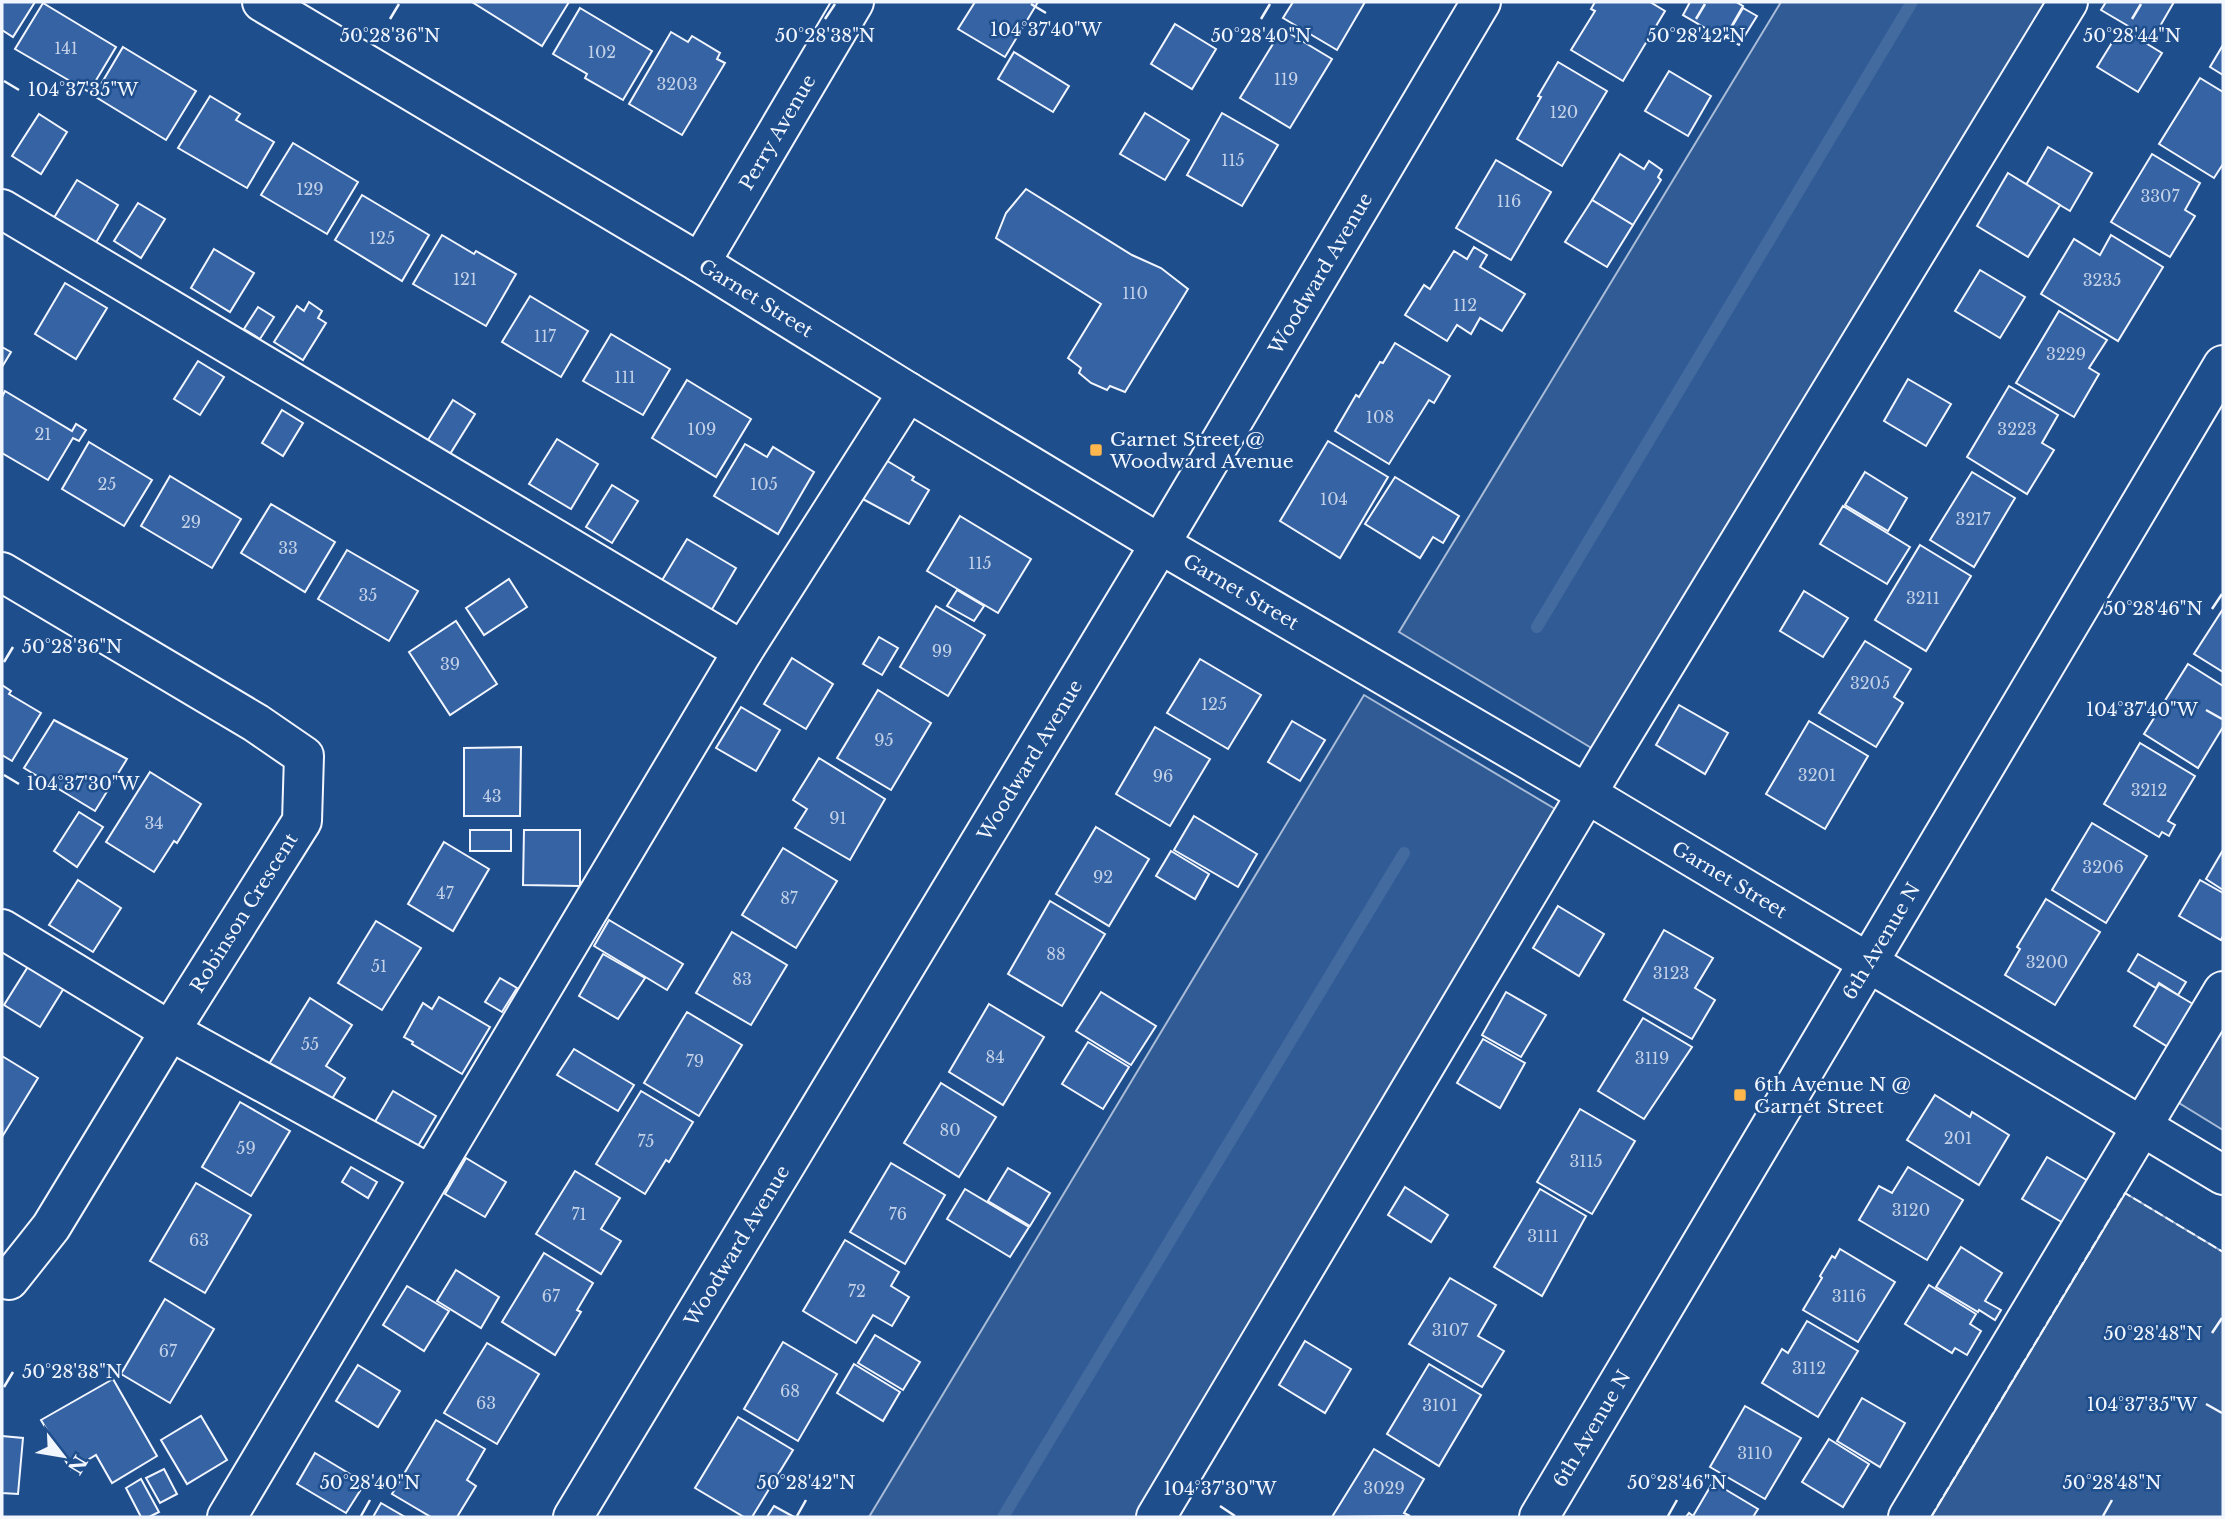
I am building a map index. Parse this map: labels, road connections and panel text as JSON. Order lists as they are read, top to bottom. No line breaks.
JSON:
{"streets":{"street":["Perry Avenue","Woodward Avenue","Garnet Street","Robinson Crescent","6th Avenue N"]},"crossings":[["Perry Avenue","Garnet Street"],["Woodward Avenue","Garnet Street"],["Garnet Street","6th Avenue N"]],"places":{"transit":["Garnet Street @ Woodward Avenue","6th Avenue N @ Garnet Street"]},"house_numbers":["141","102","119","3203","120","115","129","3307","116","125","121","3235","110","112","117","3229","111","108","109","3223","21","25","105","104","3217","29","33","115","35","3211","99","39","3205","125","95","3201","96","3212","43","91","34","3206","92","47","87","88","3200","51","3123","83","55","84","3119","79","80","201","75","59","3115","3120","71","76","3111","63","72","67","3116","3107","67","3112","68","63","3101","3110","3029"],"north":"bottom right","coordinates":["104°37'40\"W","50°28'44\"N","50°28'36\"N","50°28'38\"N","50°28'40\"N","50°28'42\"N","104°37'35\"W","50°28'46\"N","104°37'30\"W","50°28'48\"N"]}
